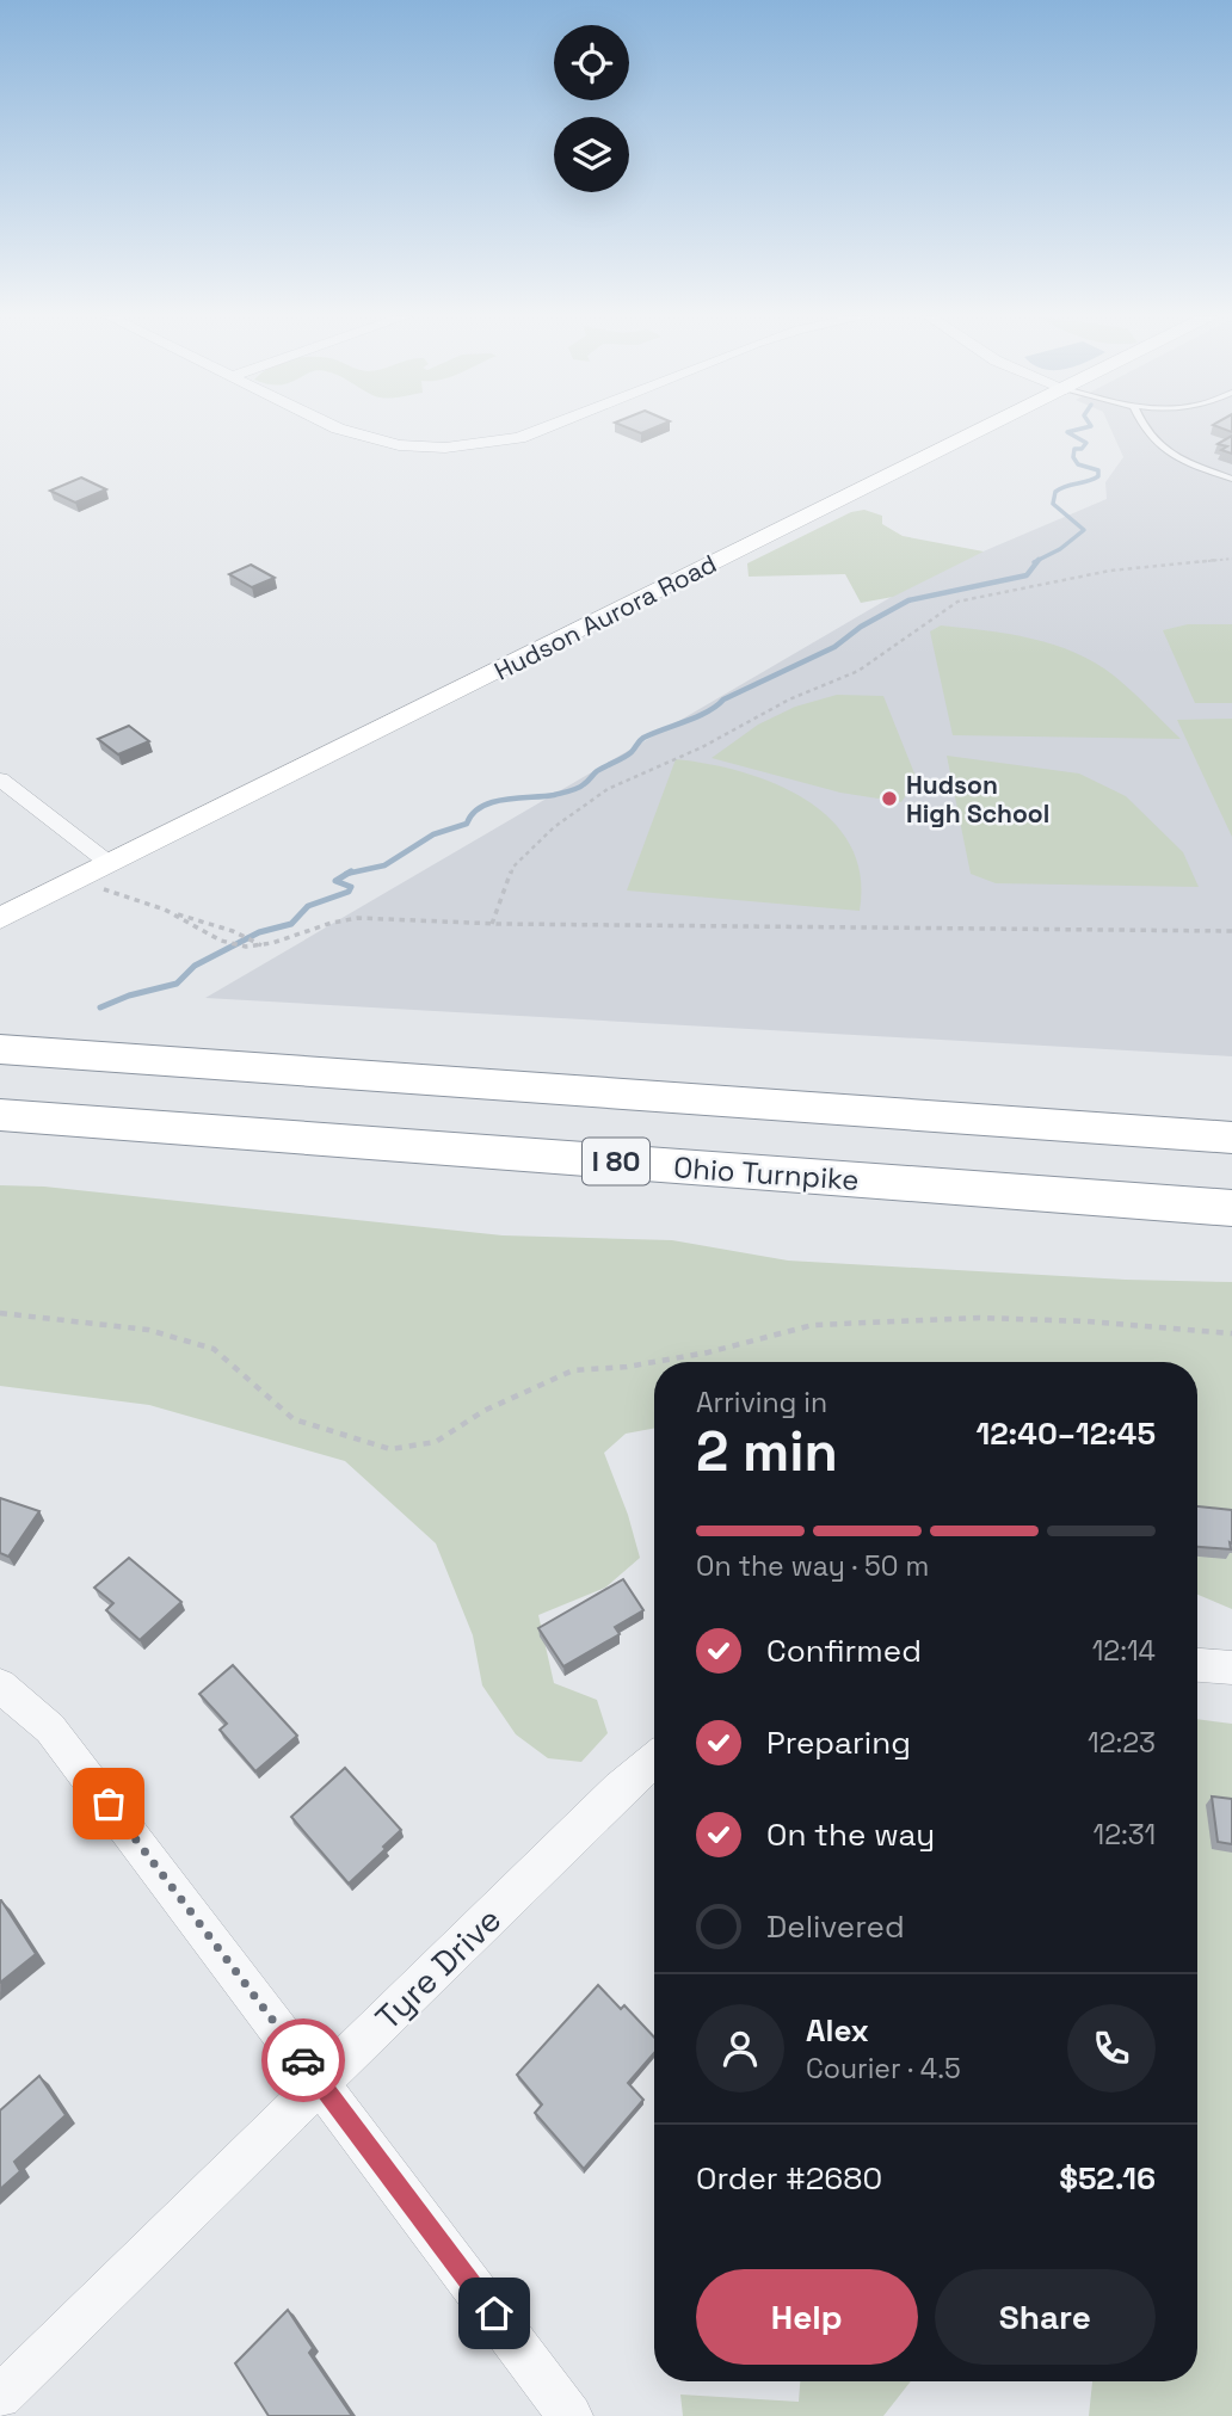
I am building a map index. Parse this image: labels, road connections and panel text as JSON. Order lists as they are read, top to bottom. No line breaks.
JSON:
{"streets":{"highway":["I 80","Ohio Turnpike"],"street":["Hudson Aurora Road","Tyre Drive"]},"places":["Hudson High School"],"page":{"heading":["2 min","Arriving in","12:40–12:45"],"panel":["Alex","Courier · 4.5","Order #2680","$52.16"],"bar":"On the way · 50 m","list":[["Confirmed","12:14"],["Preparing","12:23"],["On the way","12:31"],"Delivered"],"buttons":["Help","Share"]}}
